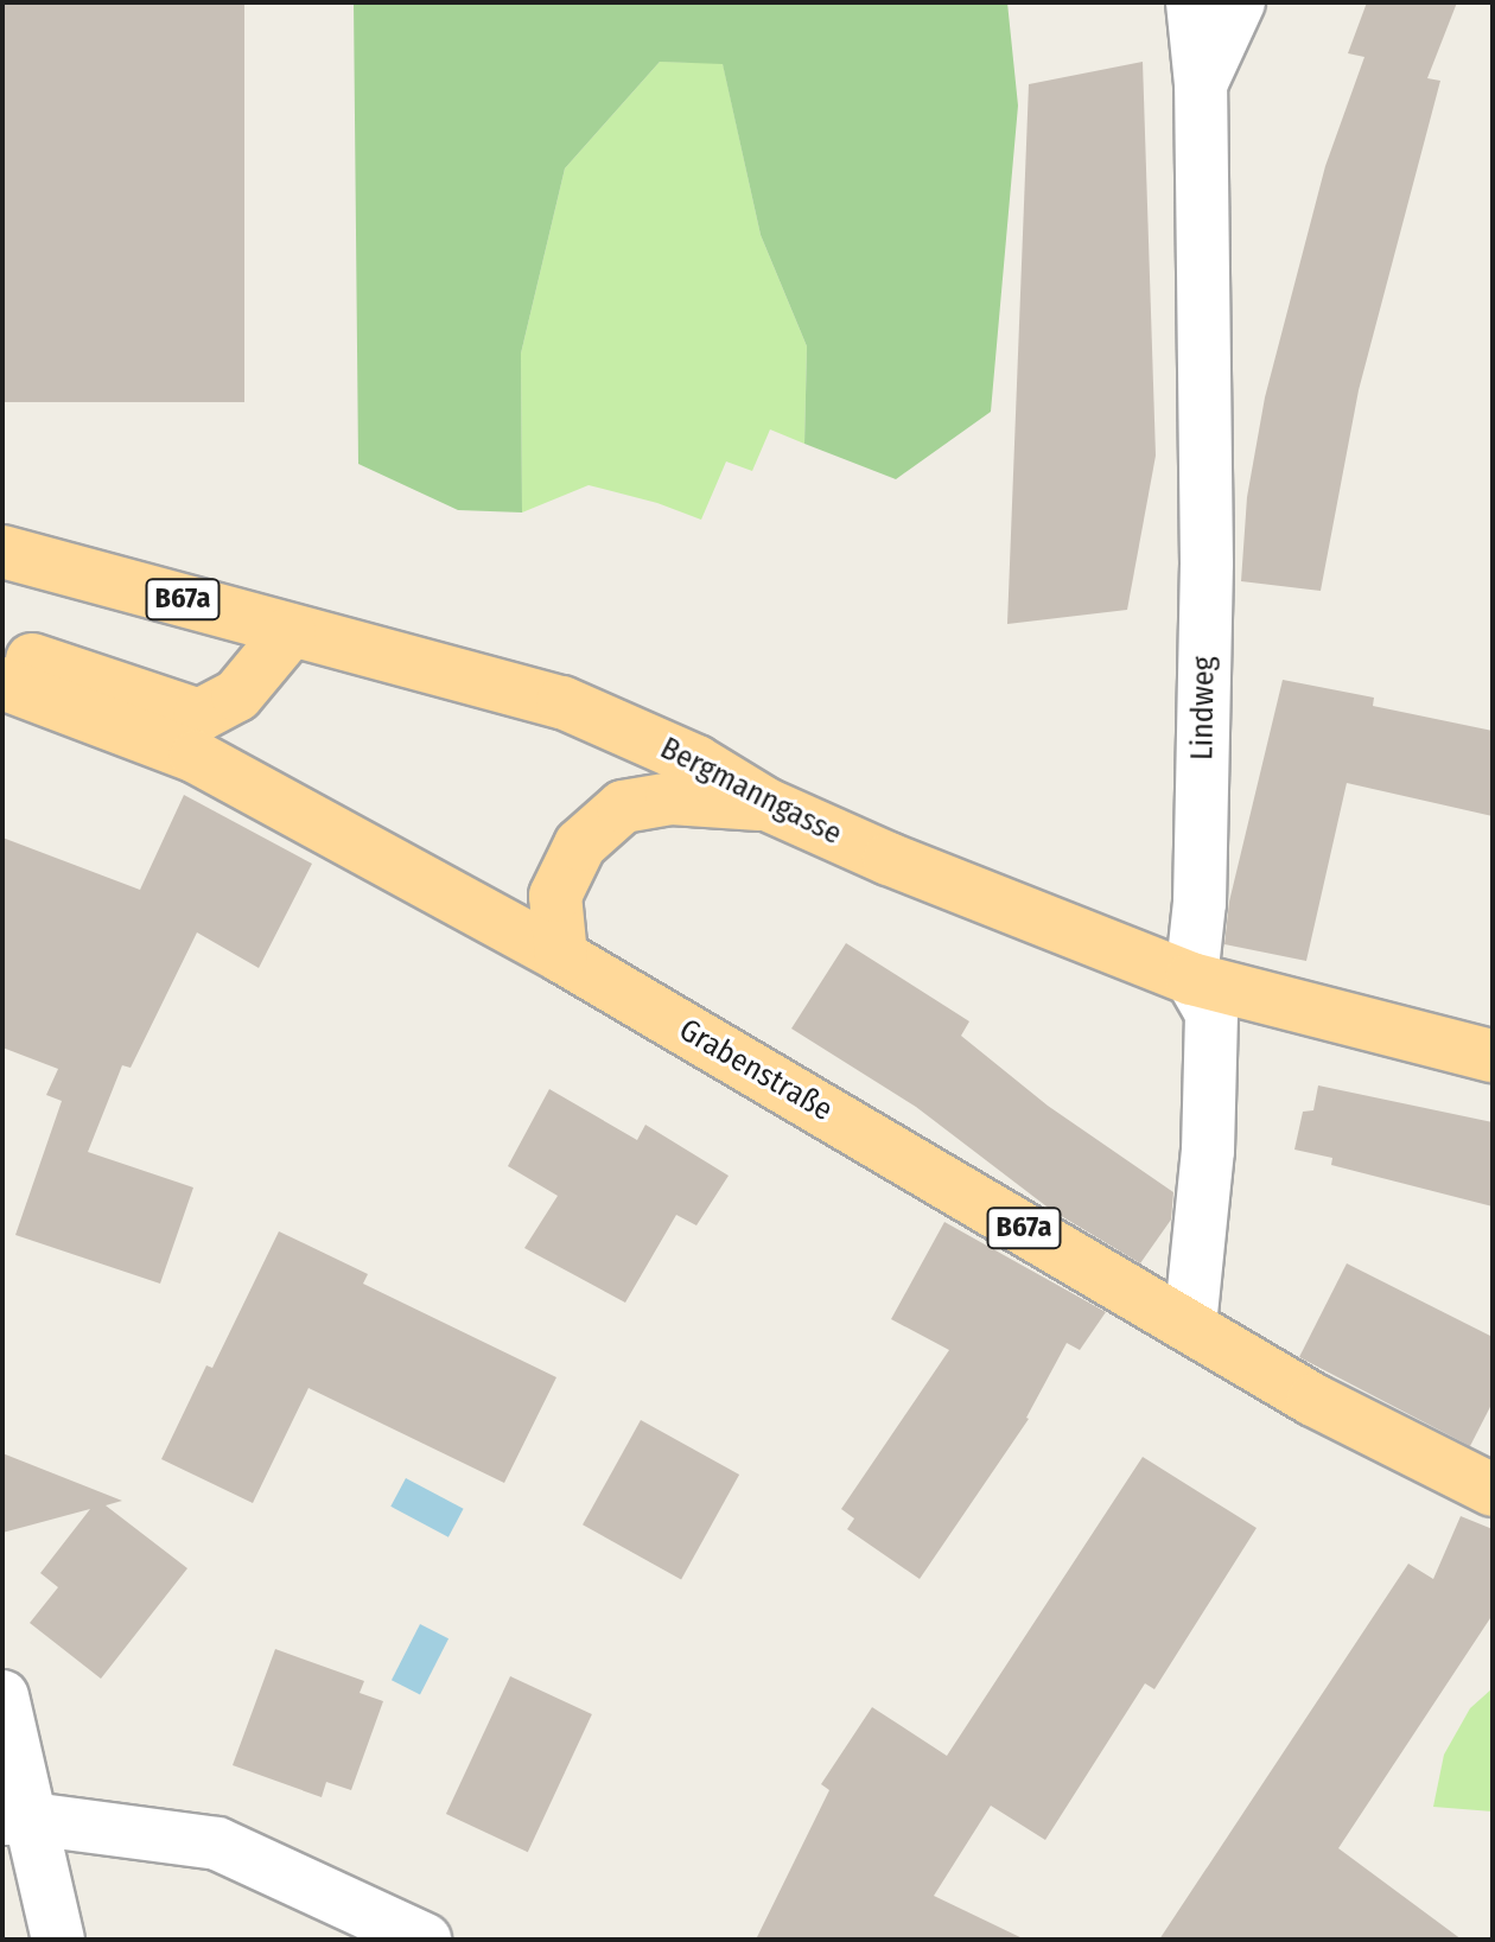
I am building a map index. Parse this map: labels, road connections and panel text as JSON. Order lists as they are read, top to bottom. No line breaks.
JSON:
{"streets":{"main road":["B67a","Bergmanngasse","Grabenstraße"],"street":["Lindweg"]},"crossings":[["Lindweg","Bergmanngasse"]]}
